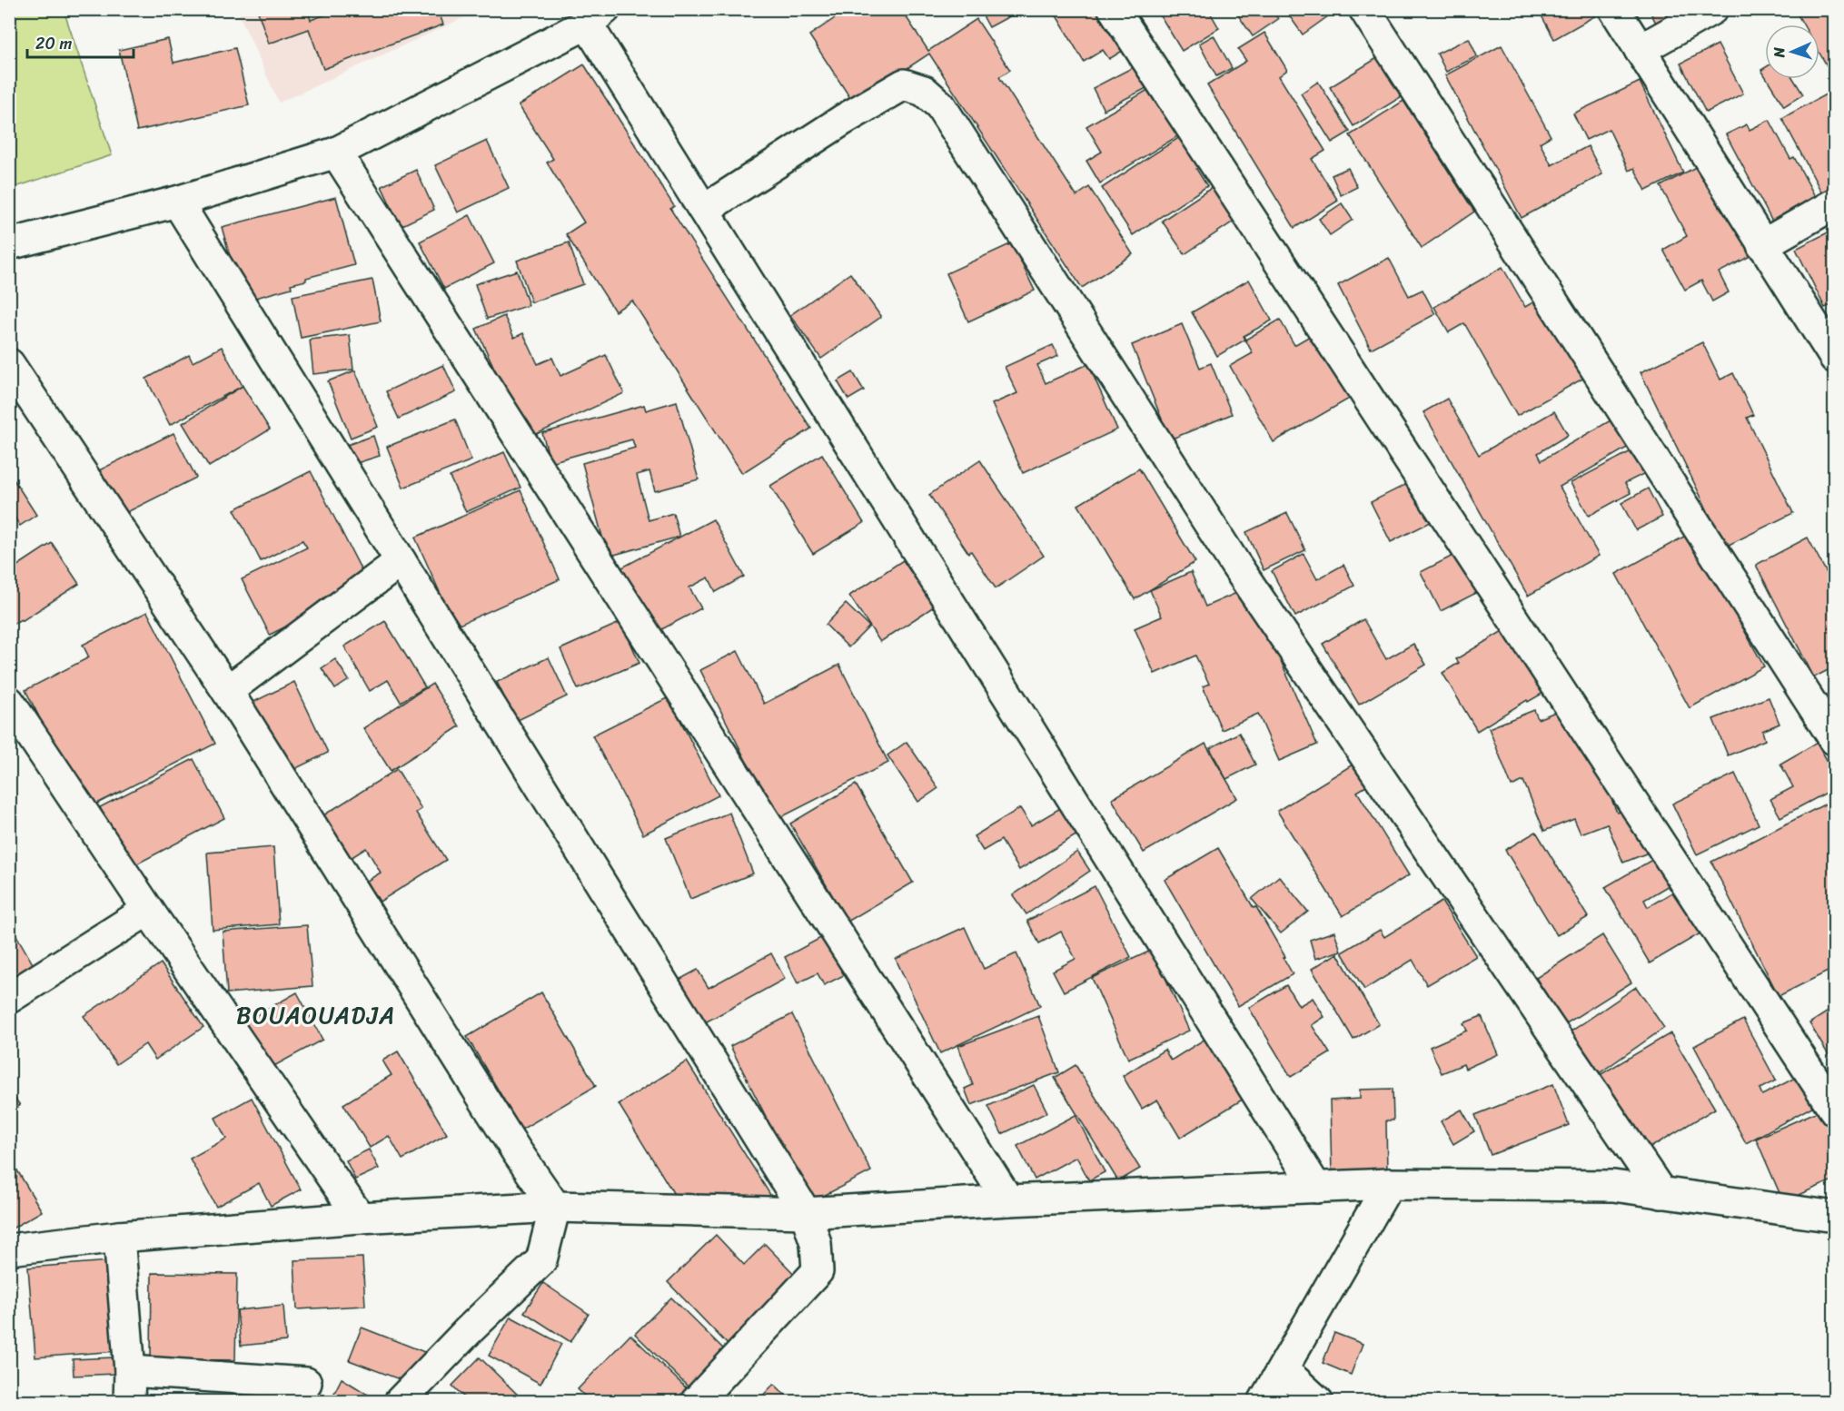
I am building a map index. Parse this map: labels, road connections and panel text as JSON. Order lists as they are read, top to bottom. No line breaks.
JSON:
{"districts":["BOUAOUADJA"],"scale_bar":"20 m","north":"left"}
